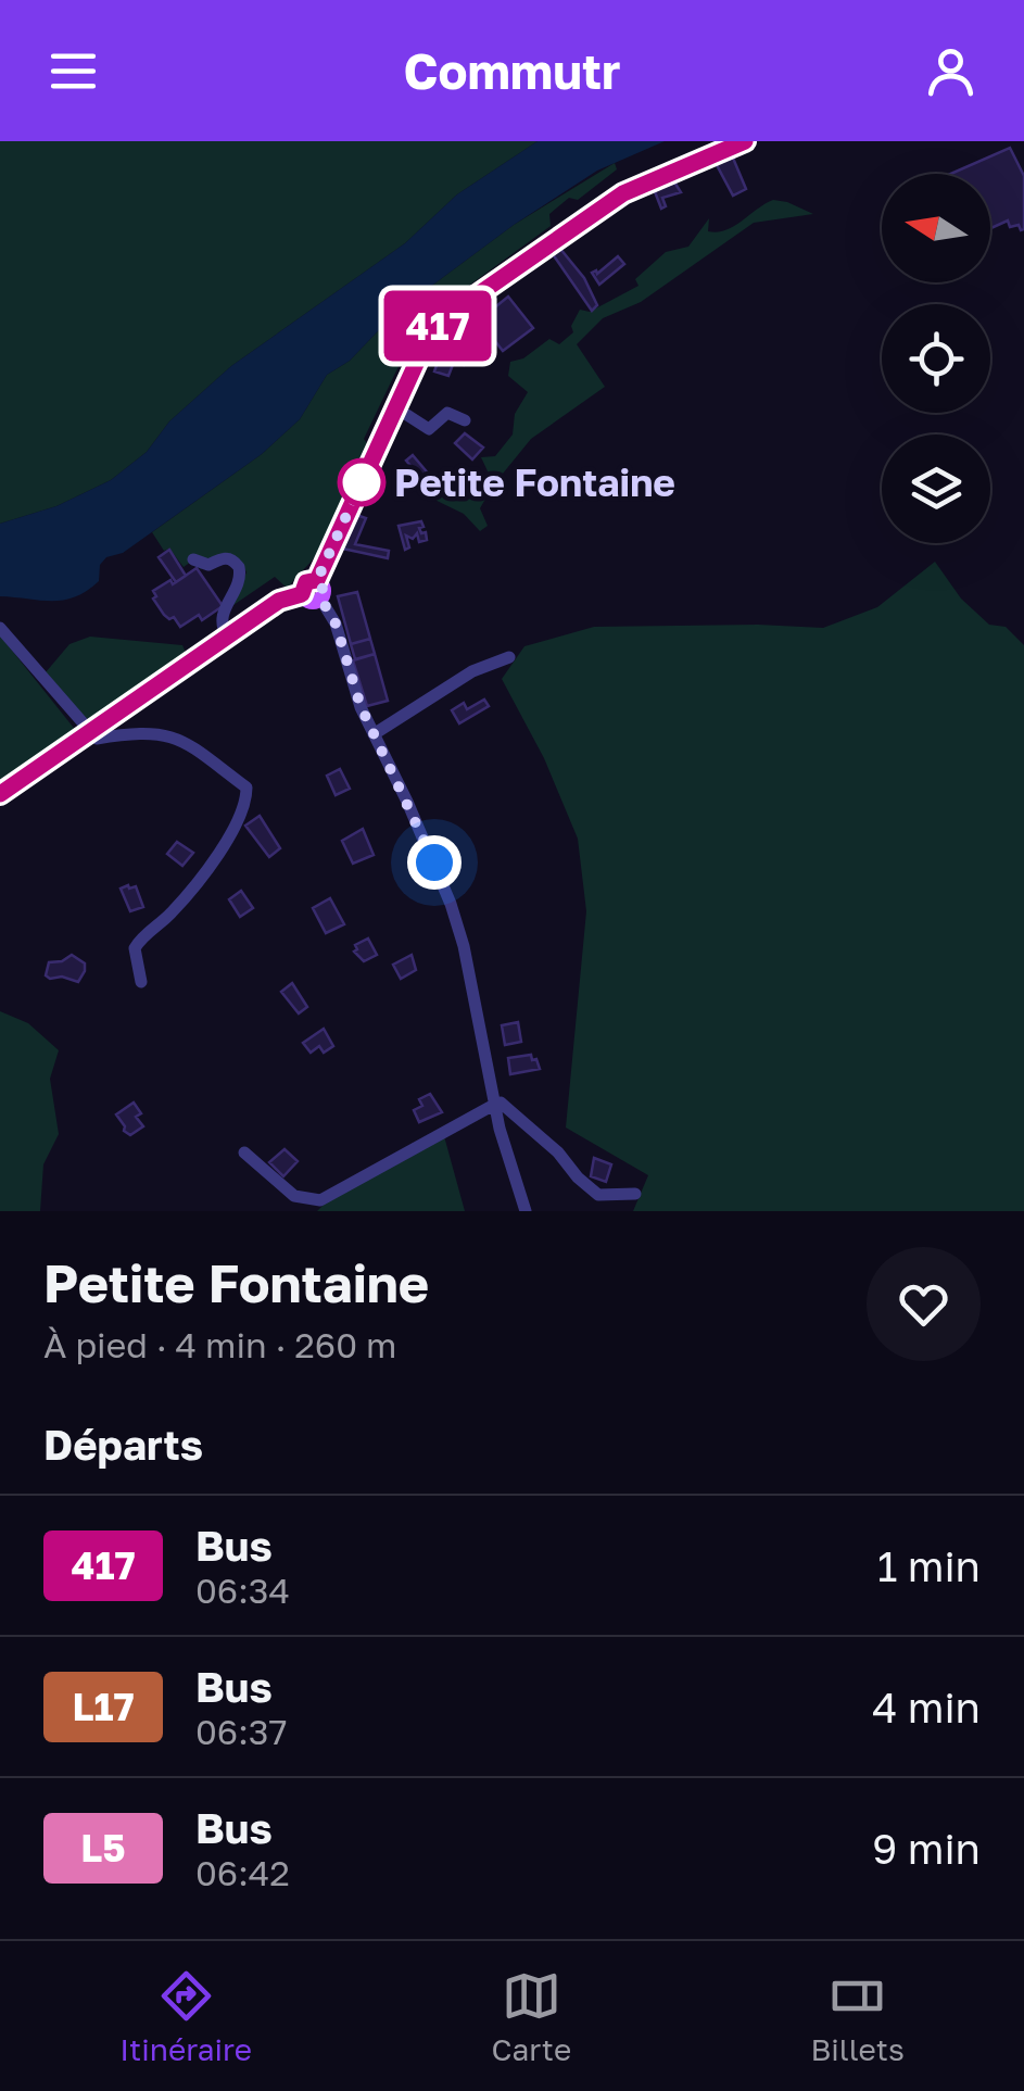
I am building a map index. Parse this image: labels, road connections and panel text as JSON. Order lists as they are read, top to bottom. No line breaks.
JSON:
{"places":["Petite Fontaine"],"lines":["bus line 417"],"north":"left","page":{"header":"Commutr","on_map":"417","heading":[["Petite Fontaine","À pied · 4 min · 260 m"],"Départs"],"list":[{"mark":"417","name":"Bus","note":"06:34","value":"1 min"},{"mark":"L17","name":"Bus","note":"06:37","value":"4 min"},{"mark":"L5","name":"Bus","note":"06:42","value":"9 min"}],"tabs":["Itinéraire","Carte","Billets"]}}
